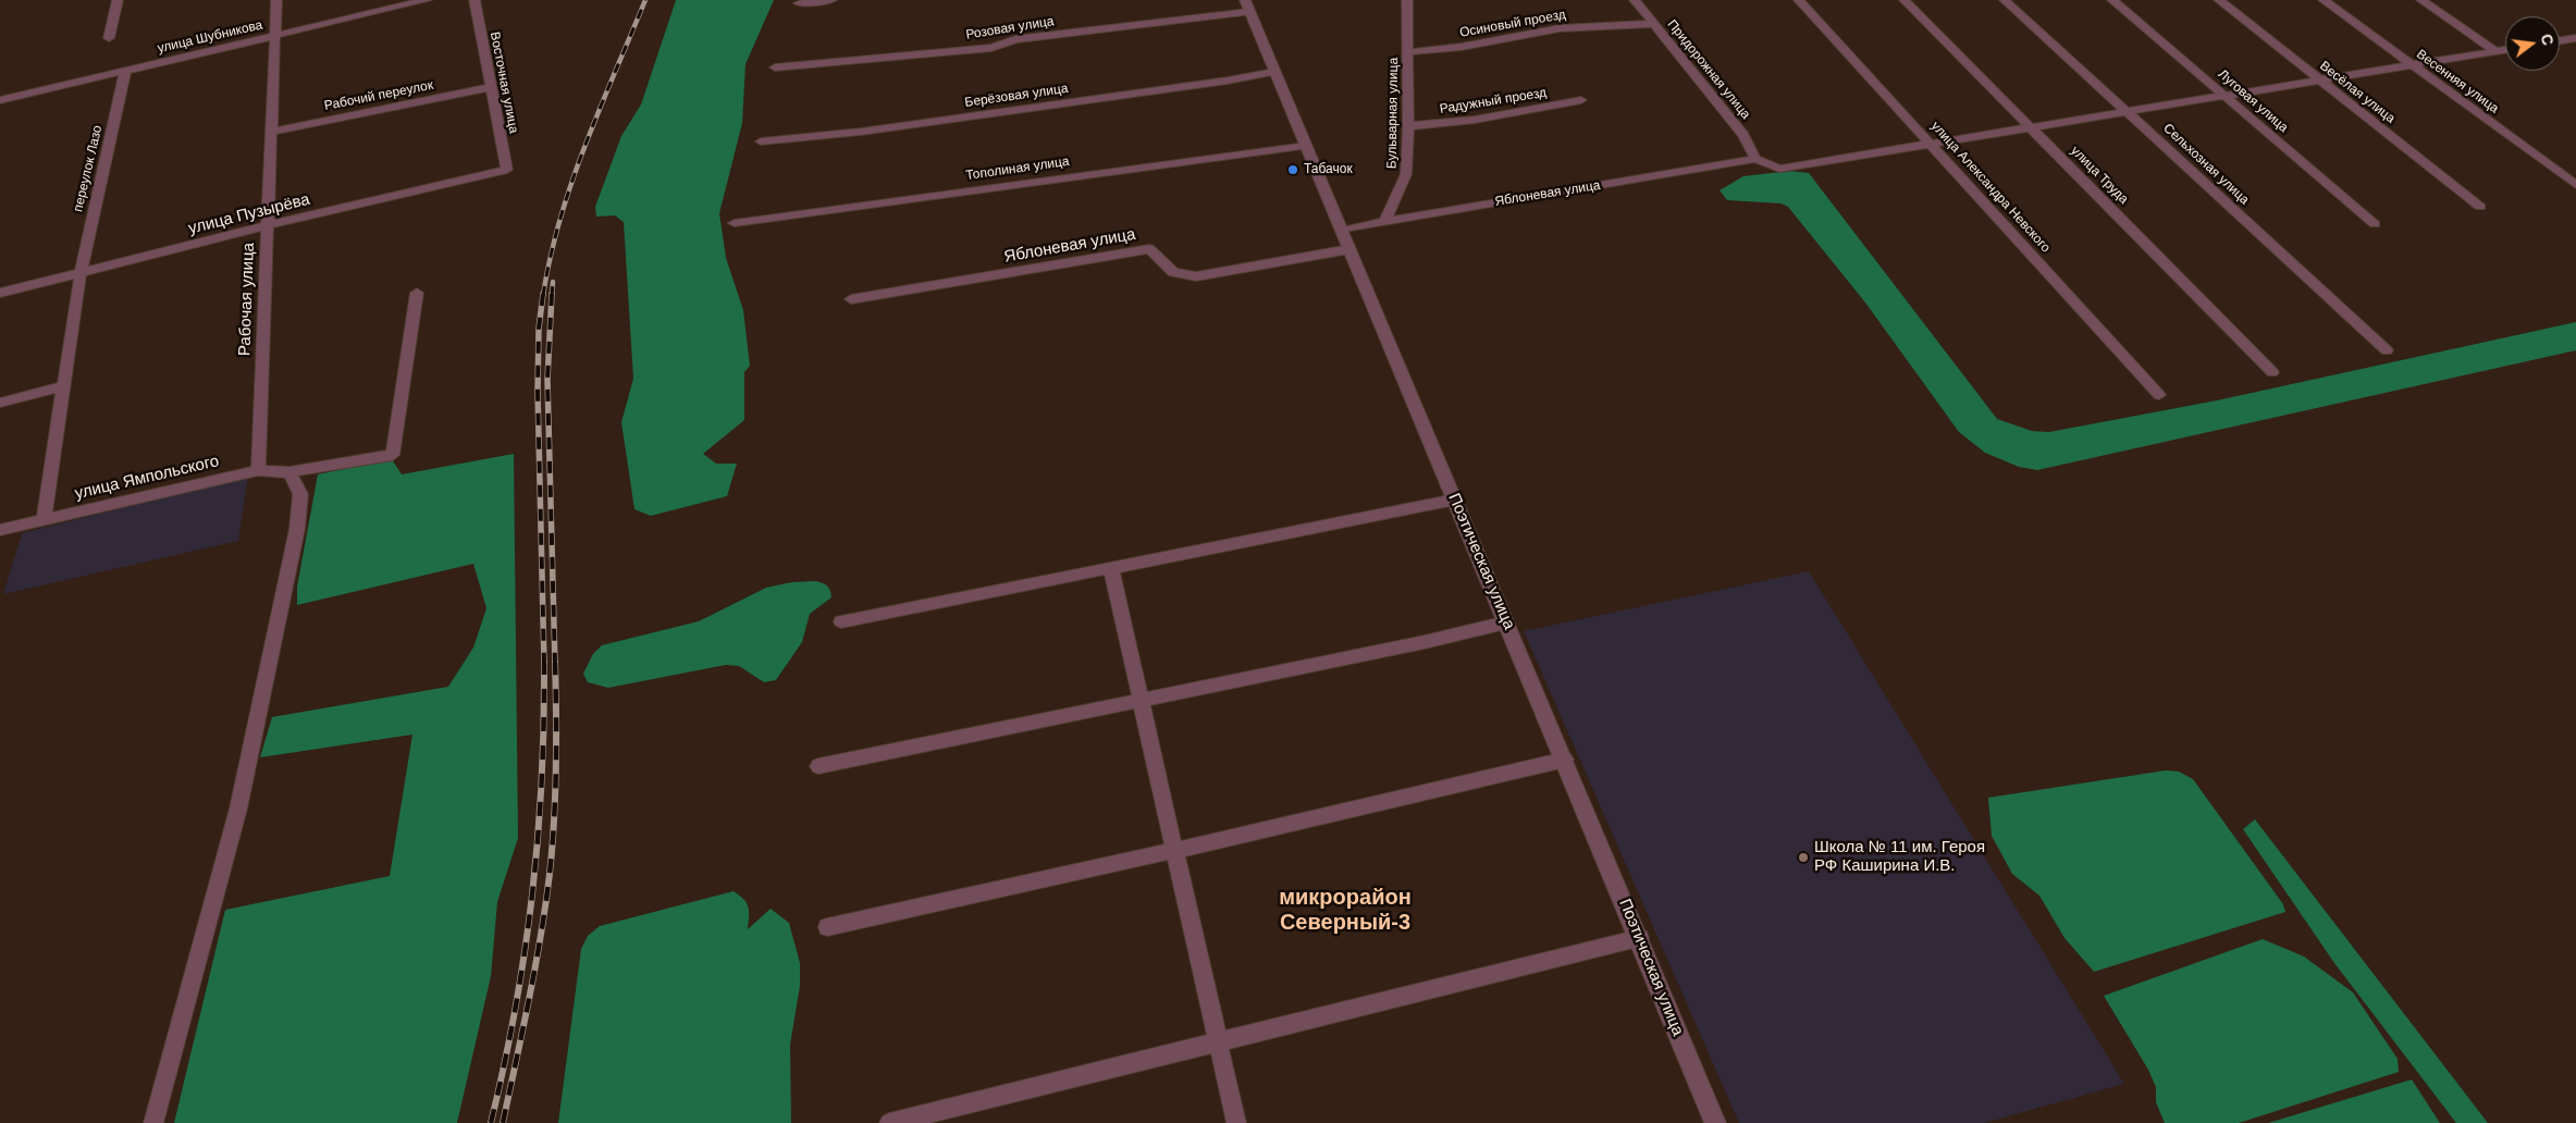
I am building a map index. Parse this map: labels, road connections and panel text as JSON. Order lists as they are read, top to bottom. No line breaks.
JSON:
{"streets":{"street":["Осиновый проезд","Розовая улица","улица Шубникова","Придорожная улица","Весенняя улица","Восточная улица","Весёлая улица","Рабочий переулок","Берёзовая улица","Радужный проезд","Луговая улица","Бульварная улица","Сельхозная улица","переулок Лазо","Тополиная улица","улица Труда","улица Александра Невского","Яблоневая улица","улица Пузырёва","Рабочая улица","улица Ямпольского","Поэтическая улица"]},"crossings":[["Осиновый проезд","Придорожная улица"],["Осиновый проезд","Бульварная улица"],["Розовая улица","Поэтическая улица"],["улица Шубникова","переулок Лазо"],["улица Шубникова","Рабочая улица"],["Придорожная улица","Яблоневая улица"],["Восточная улица","Рабочий переулок"],["Восточная улица","улица Пузырёва"],["Рабочий переулок","Рабочая улица"],["Берёзовая улица","Поэтическая улица"],["Радужный проезд","Бульварная улица"],["Бульварная улица","Яблоневая улица"],["переулок Лазо","улица Пузырёва"],["переулок Лазо","улица Ямпольского"],["Тополиная улица","Поэтическая улица"],["Яблоневая улица","Поэтическая улица"],["улица Пузырёва","Рабочая улица"],["улица Пузырёва","улица Ямпольского"],["Рабочая улица","улица Ямпольского"]],"districts":["микрорайон Северный-3"],"places":["Табачок","Школа № 11 им. Героя РФ Каширина И.В."],"north":"right"}
